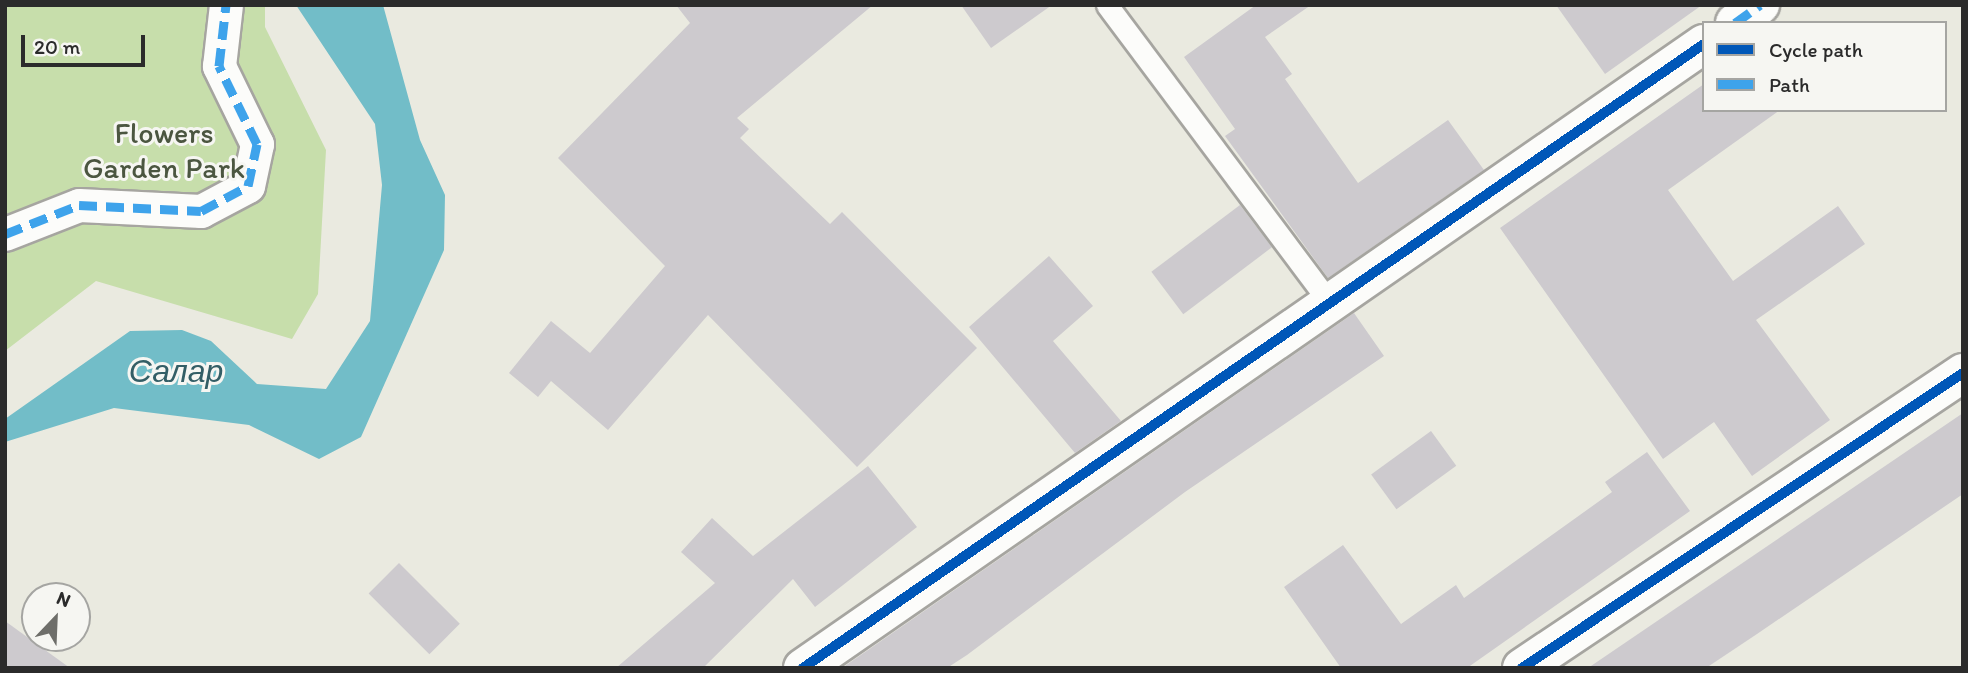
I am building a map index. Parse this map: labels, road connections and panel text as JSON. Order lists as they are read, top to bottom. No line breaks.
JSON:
{"water":["Салар"],"parks":["Flowers Garden Park"],"legend":["Cycle path","Path"],"scale_bar":"20 m","north":"top right"}
